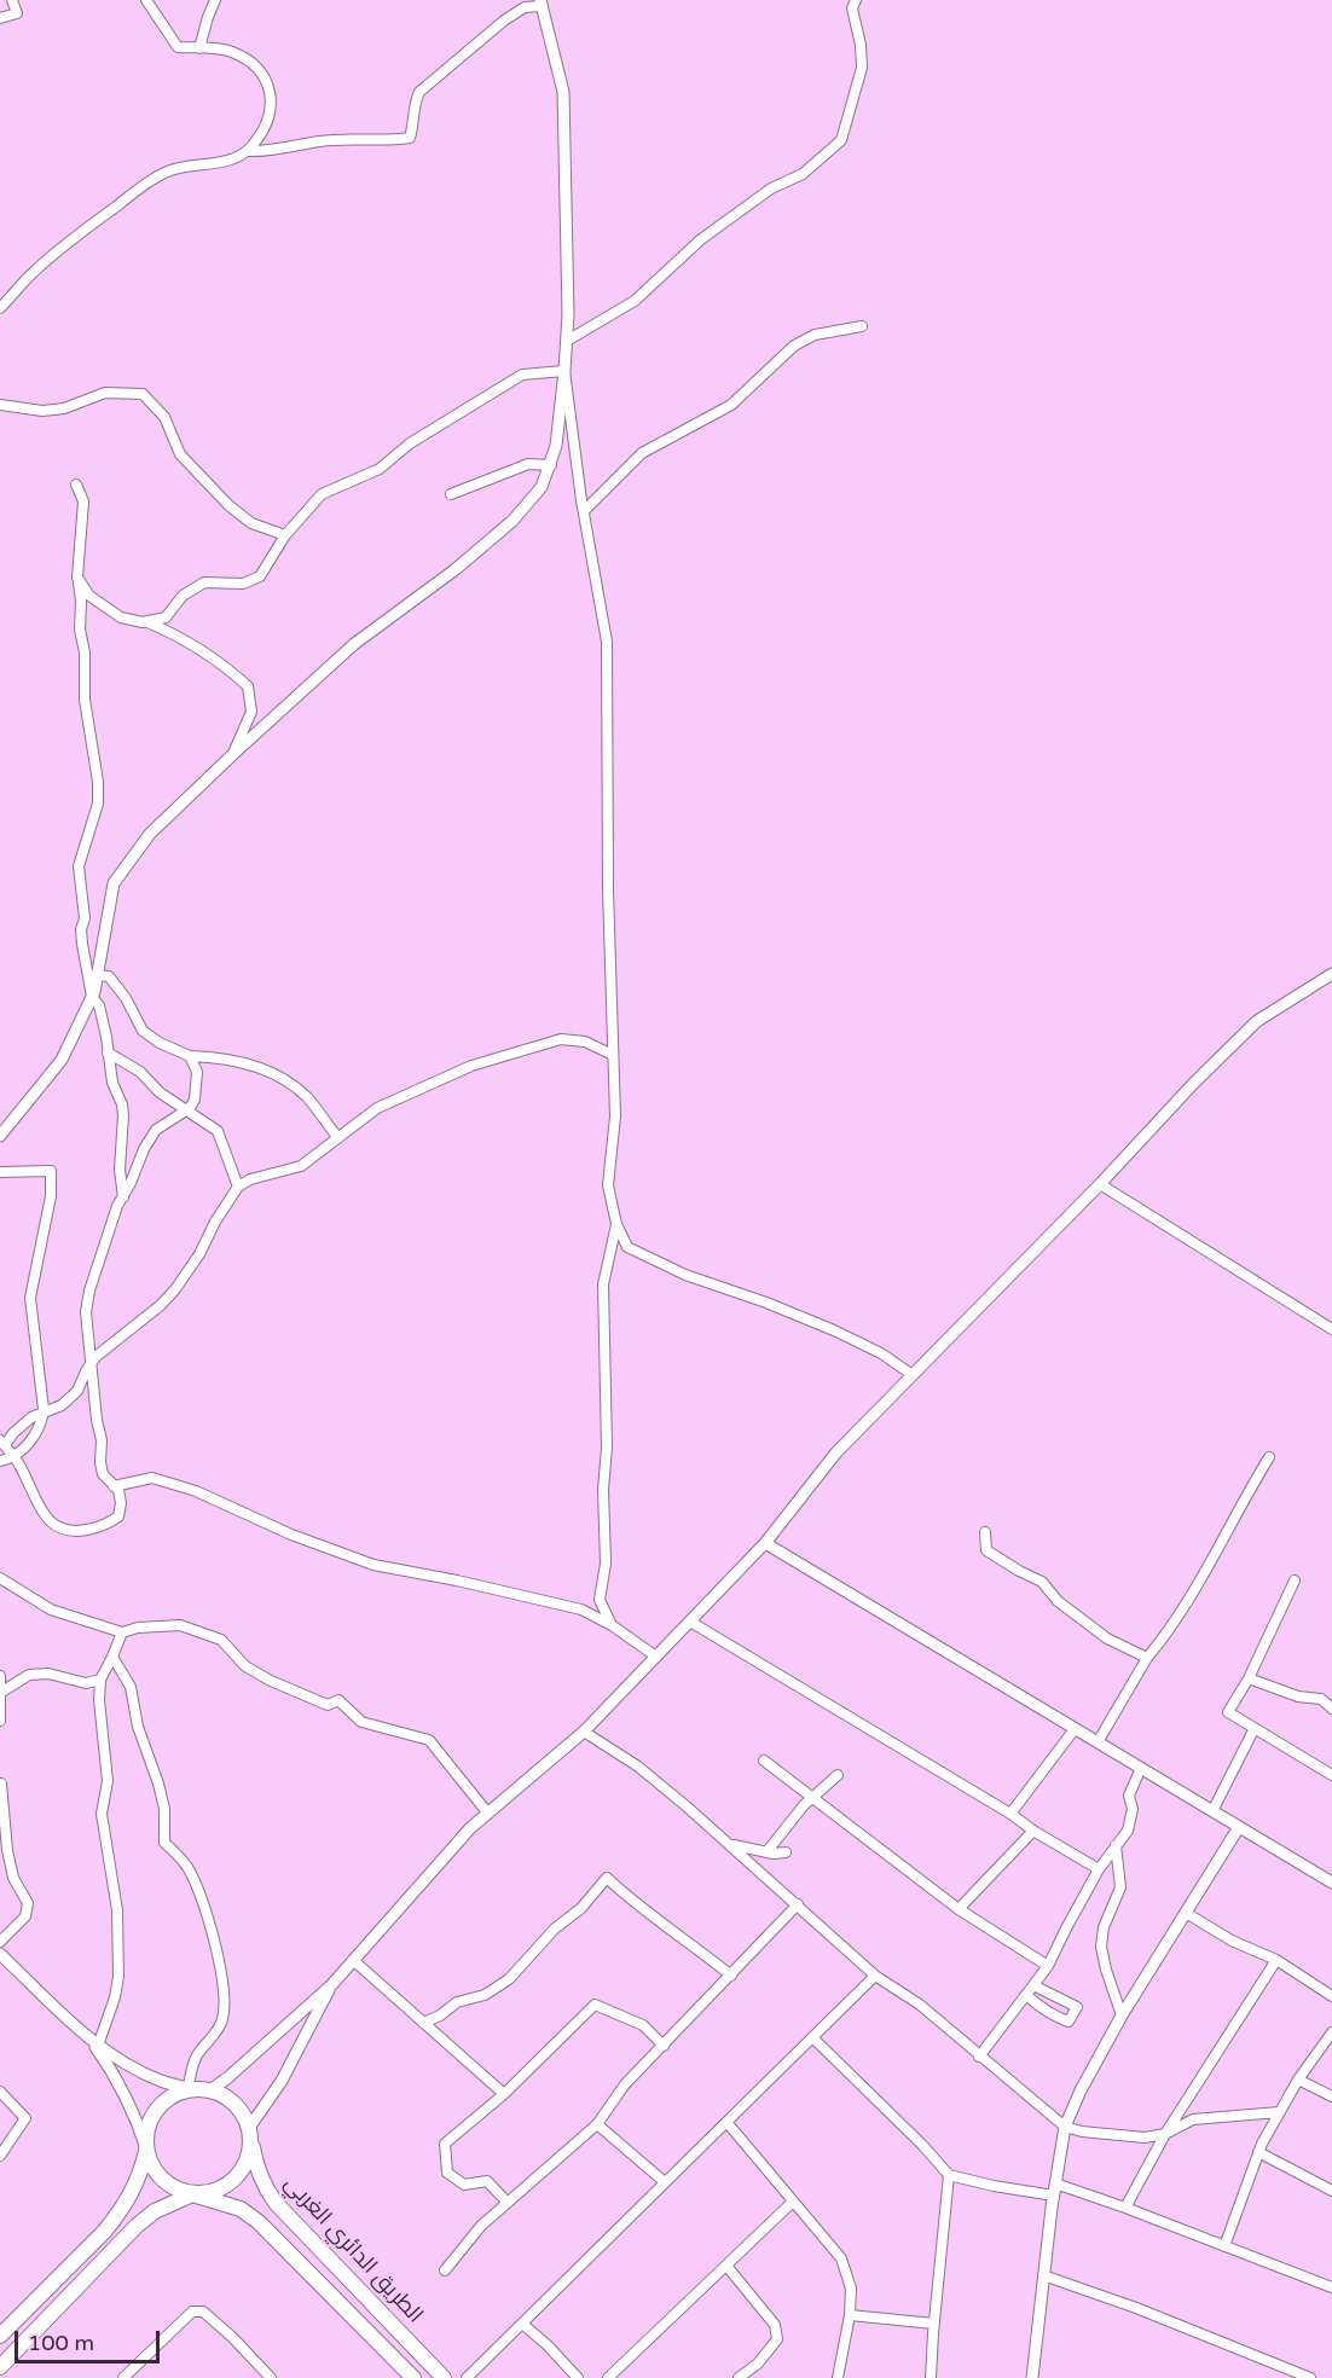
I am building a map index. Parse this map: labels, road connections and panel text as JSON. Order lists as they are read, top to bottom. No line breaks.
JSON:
{"streets":{"main road":["الطريق الدائري الغربي"]},"scale_bar":"100 m"}
